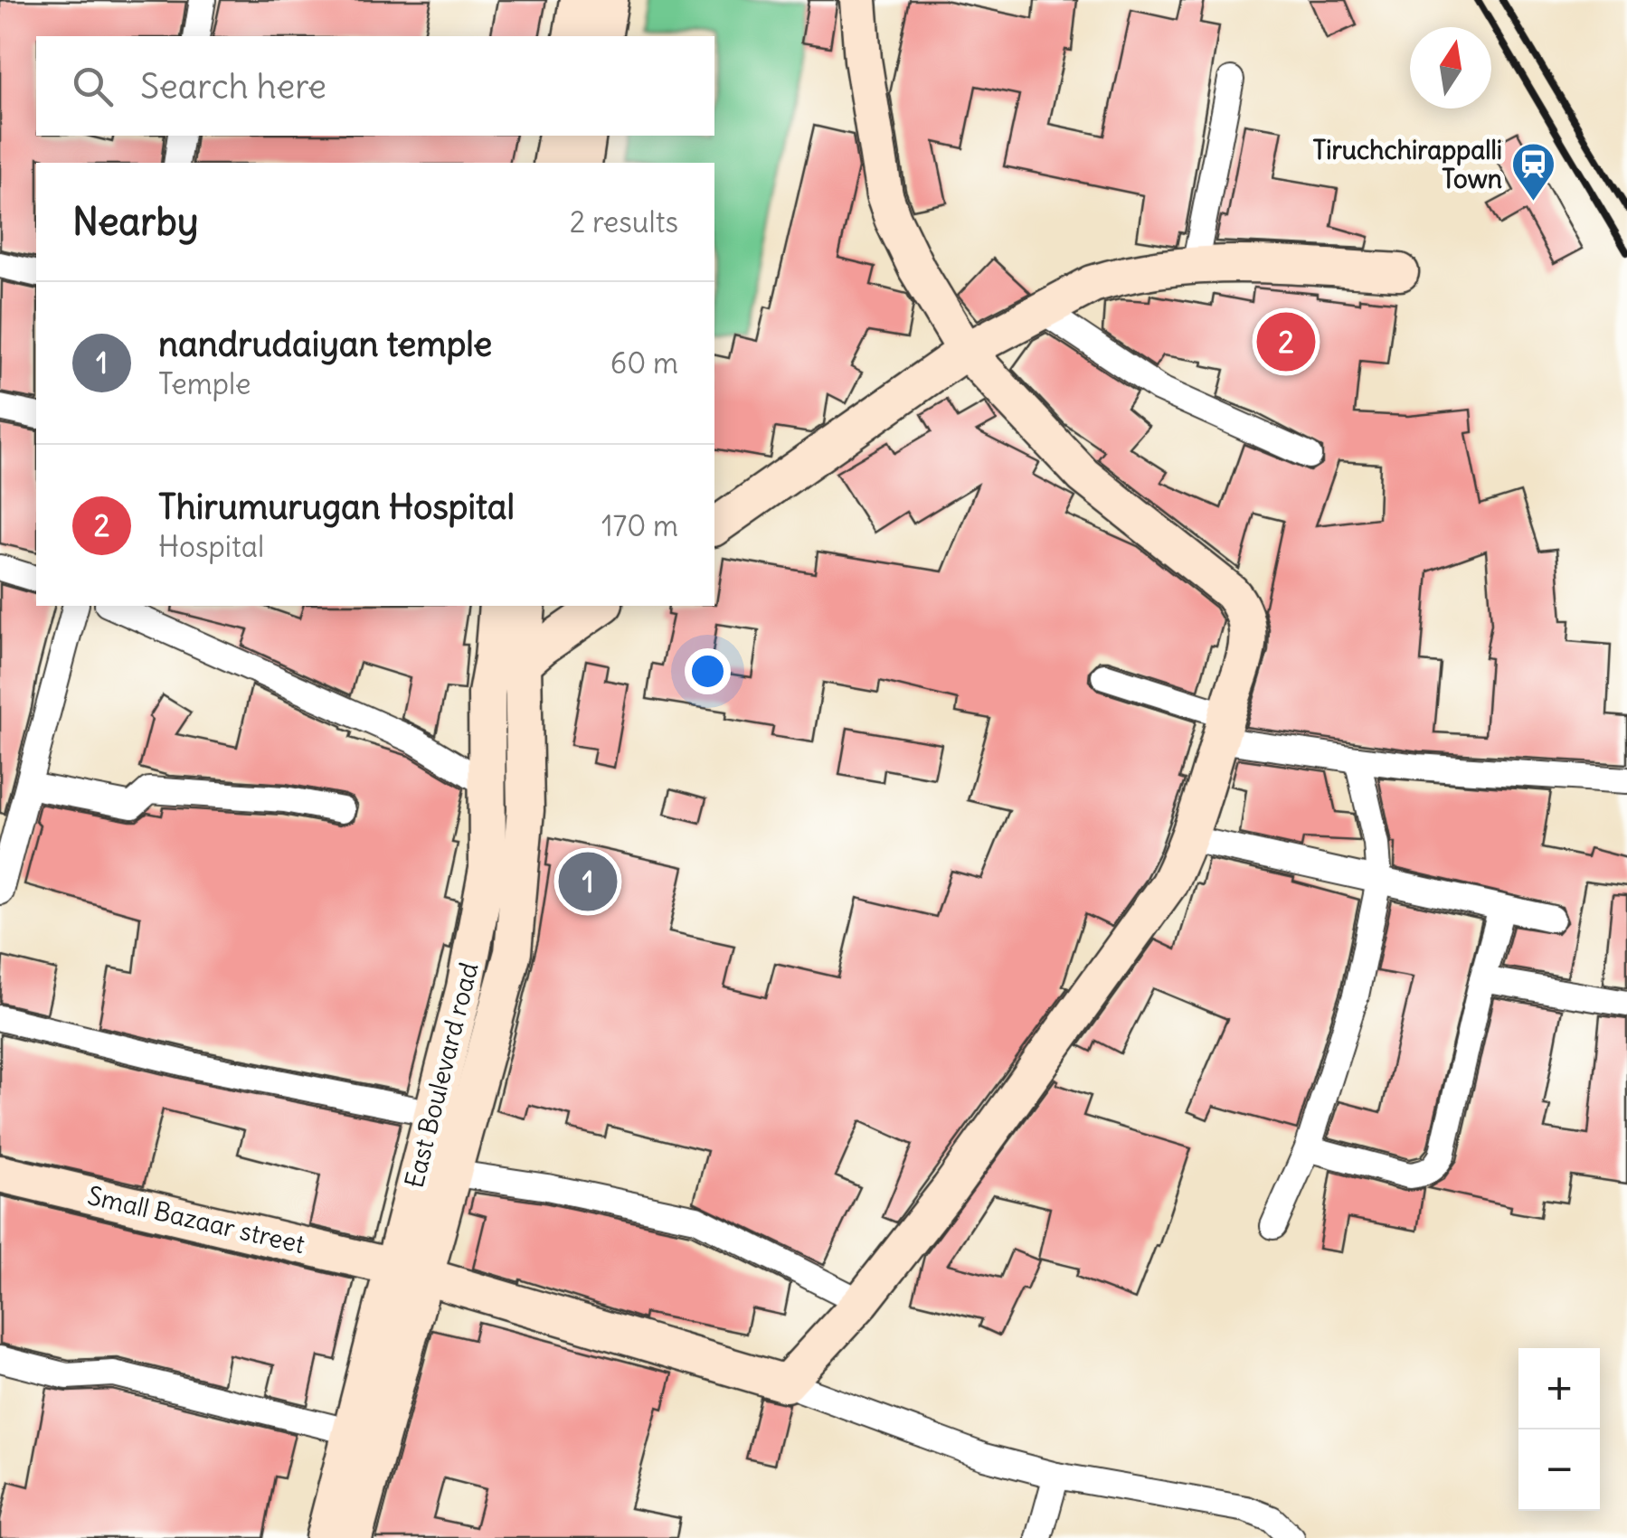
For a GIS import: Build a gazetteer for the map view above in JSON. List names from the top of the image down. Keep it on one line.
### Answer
{"streets":{"street":["East Boulevard road","Small Bazaar street"]},"crossings":[["East Boulevard road","Small Bazaar street"]],"places":{"station":["Tiruchchirappalli Town"]},"north":"top","page":{"search":"Search here","heading":["Nearby","2 results"],"list":[{"mark":"1","name":"nandrudaiyan temple","note":"Temple","value":"60 m"},{"mark":"2","name":"Thirumurugan Hospital","note":"Hospital","value":"170 m"}],"pins":["2","1"],"map_buttons":["+","−"]}}
